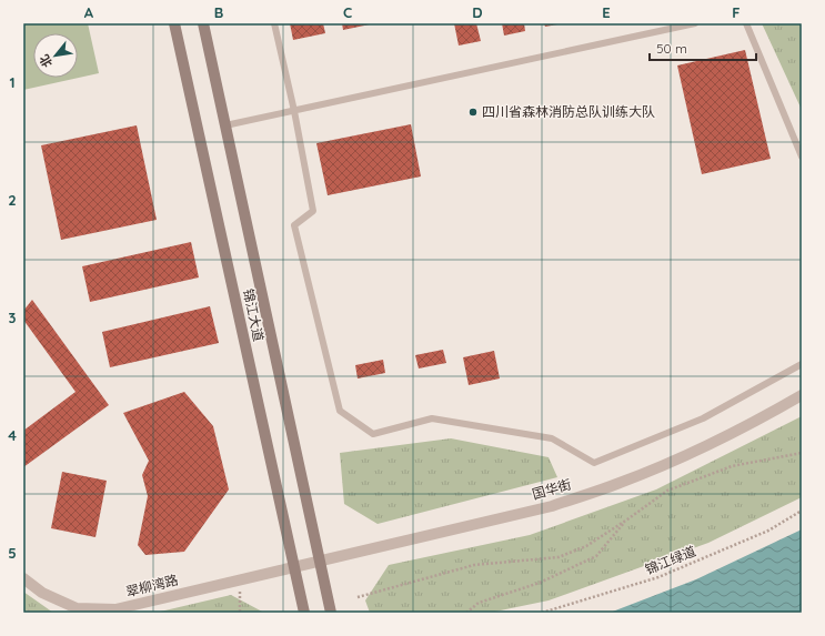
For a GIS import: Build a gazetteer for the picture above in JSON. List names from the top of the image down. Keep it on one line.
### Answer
{"streets":{"main road":["锦江大道"],"street":["国华街","翠柳湾路"],"path":["锦江绿道"]},"crossings":[["锦江大道","国华街"],["锦江大道","翠柳湾路"],["国华街","翠柳湾路"]],"places":["四川省森林消防总队训练大队"],"scale_bar":"50 m","north":"bottom left","grid":{"columns":["A","B","C","D","E","F"],"rows":["1","2","3","4","5"]}}
